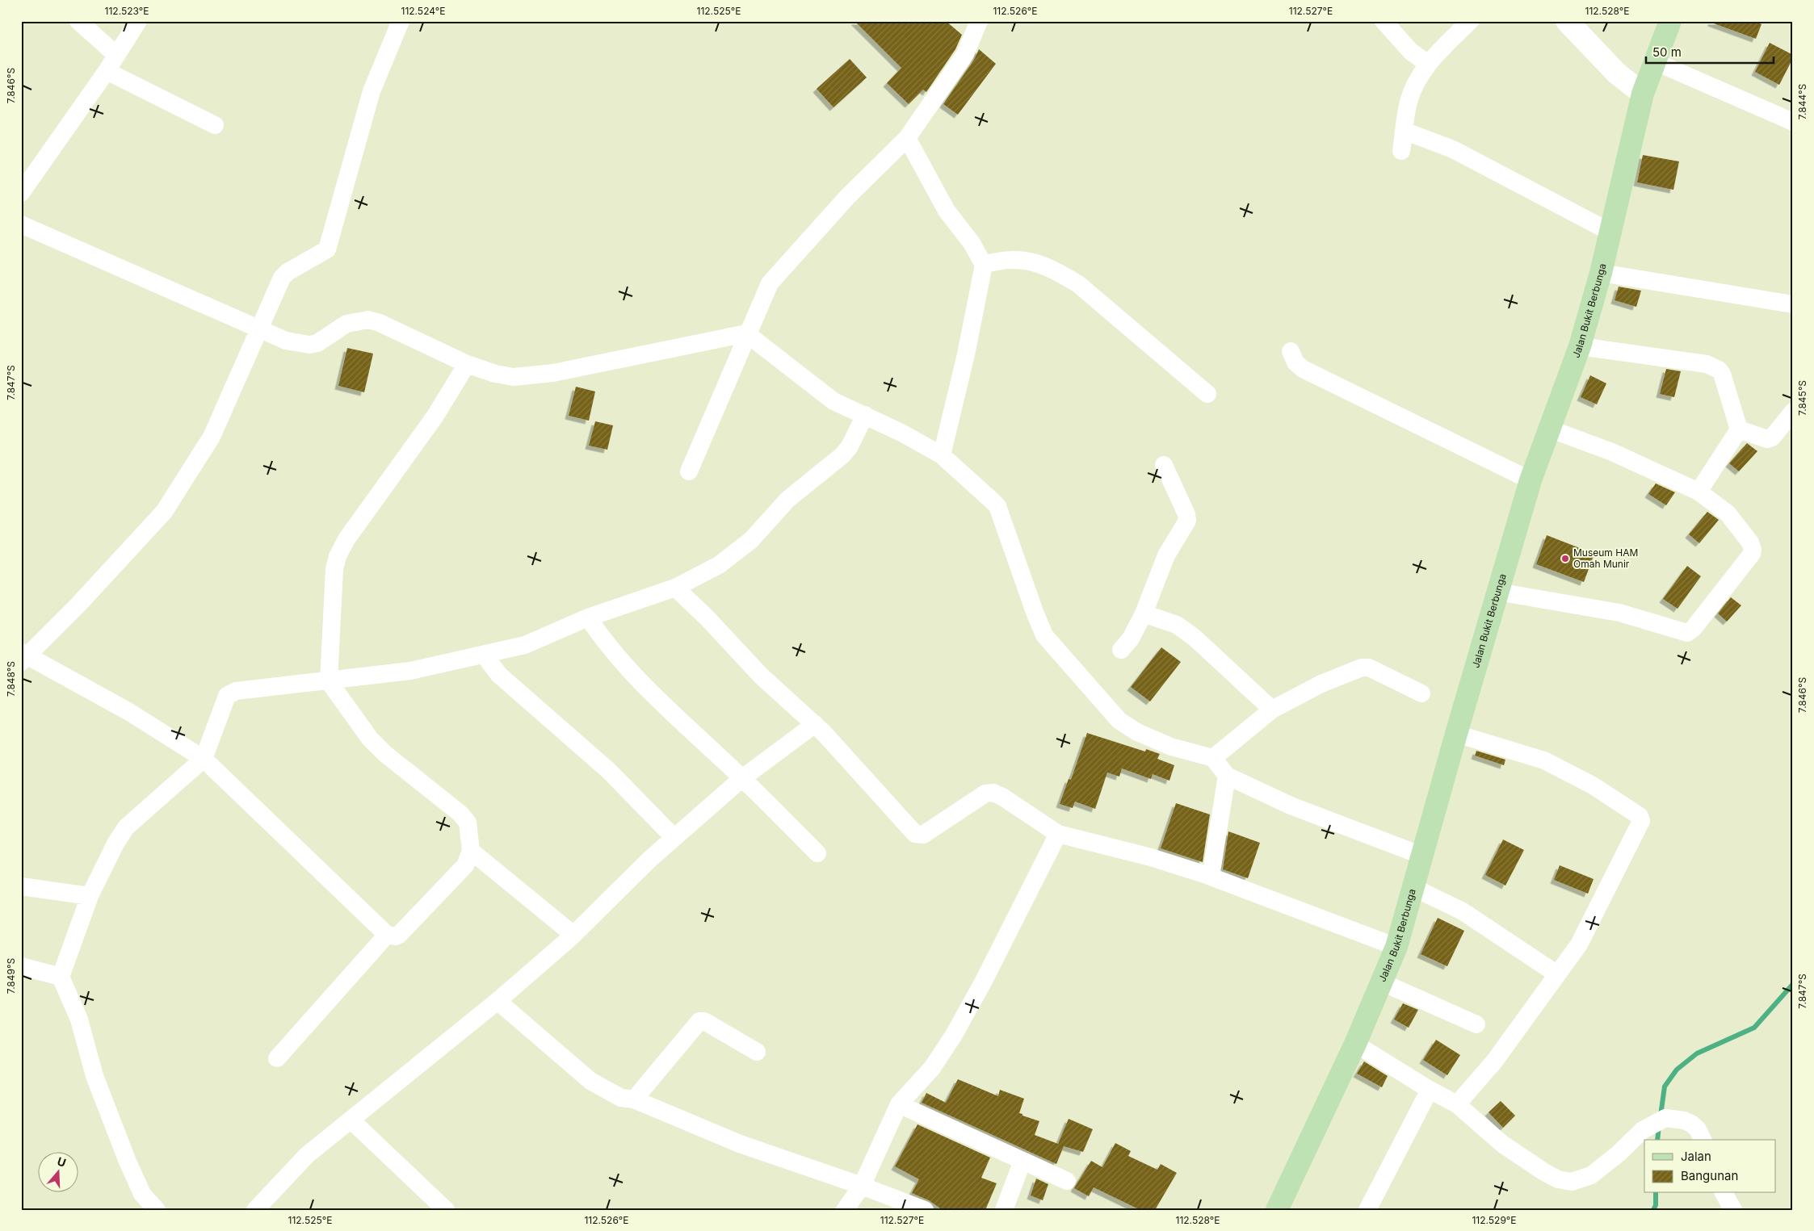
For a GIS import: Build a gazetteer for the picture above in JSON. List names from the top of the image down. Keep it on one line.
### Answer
{"streets":{"main road":["Jalan Bukit Berbunga"]},"places":["Museum HAM Omah Munir"],"legend":["Jalan","Bangunan"],"scale_bar":"50 m","north":"top","coordinates":["112.523°E","112.524°E","112.525°E","112.526°E","112.527°E","112.528°E","7.846°S","7.844°S","7.847°S","7.845°S","7.848°S","7.849°S","112.529°E"]}
